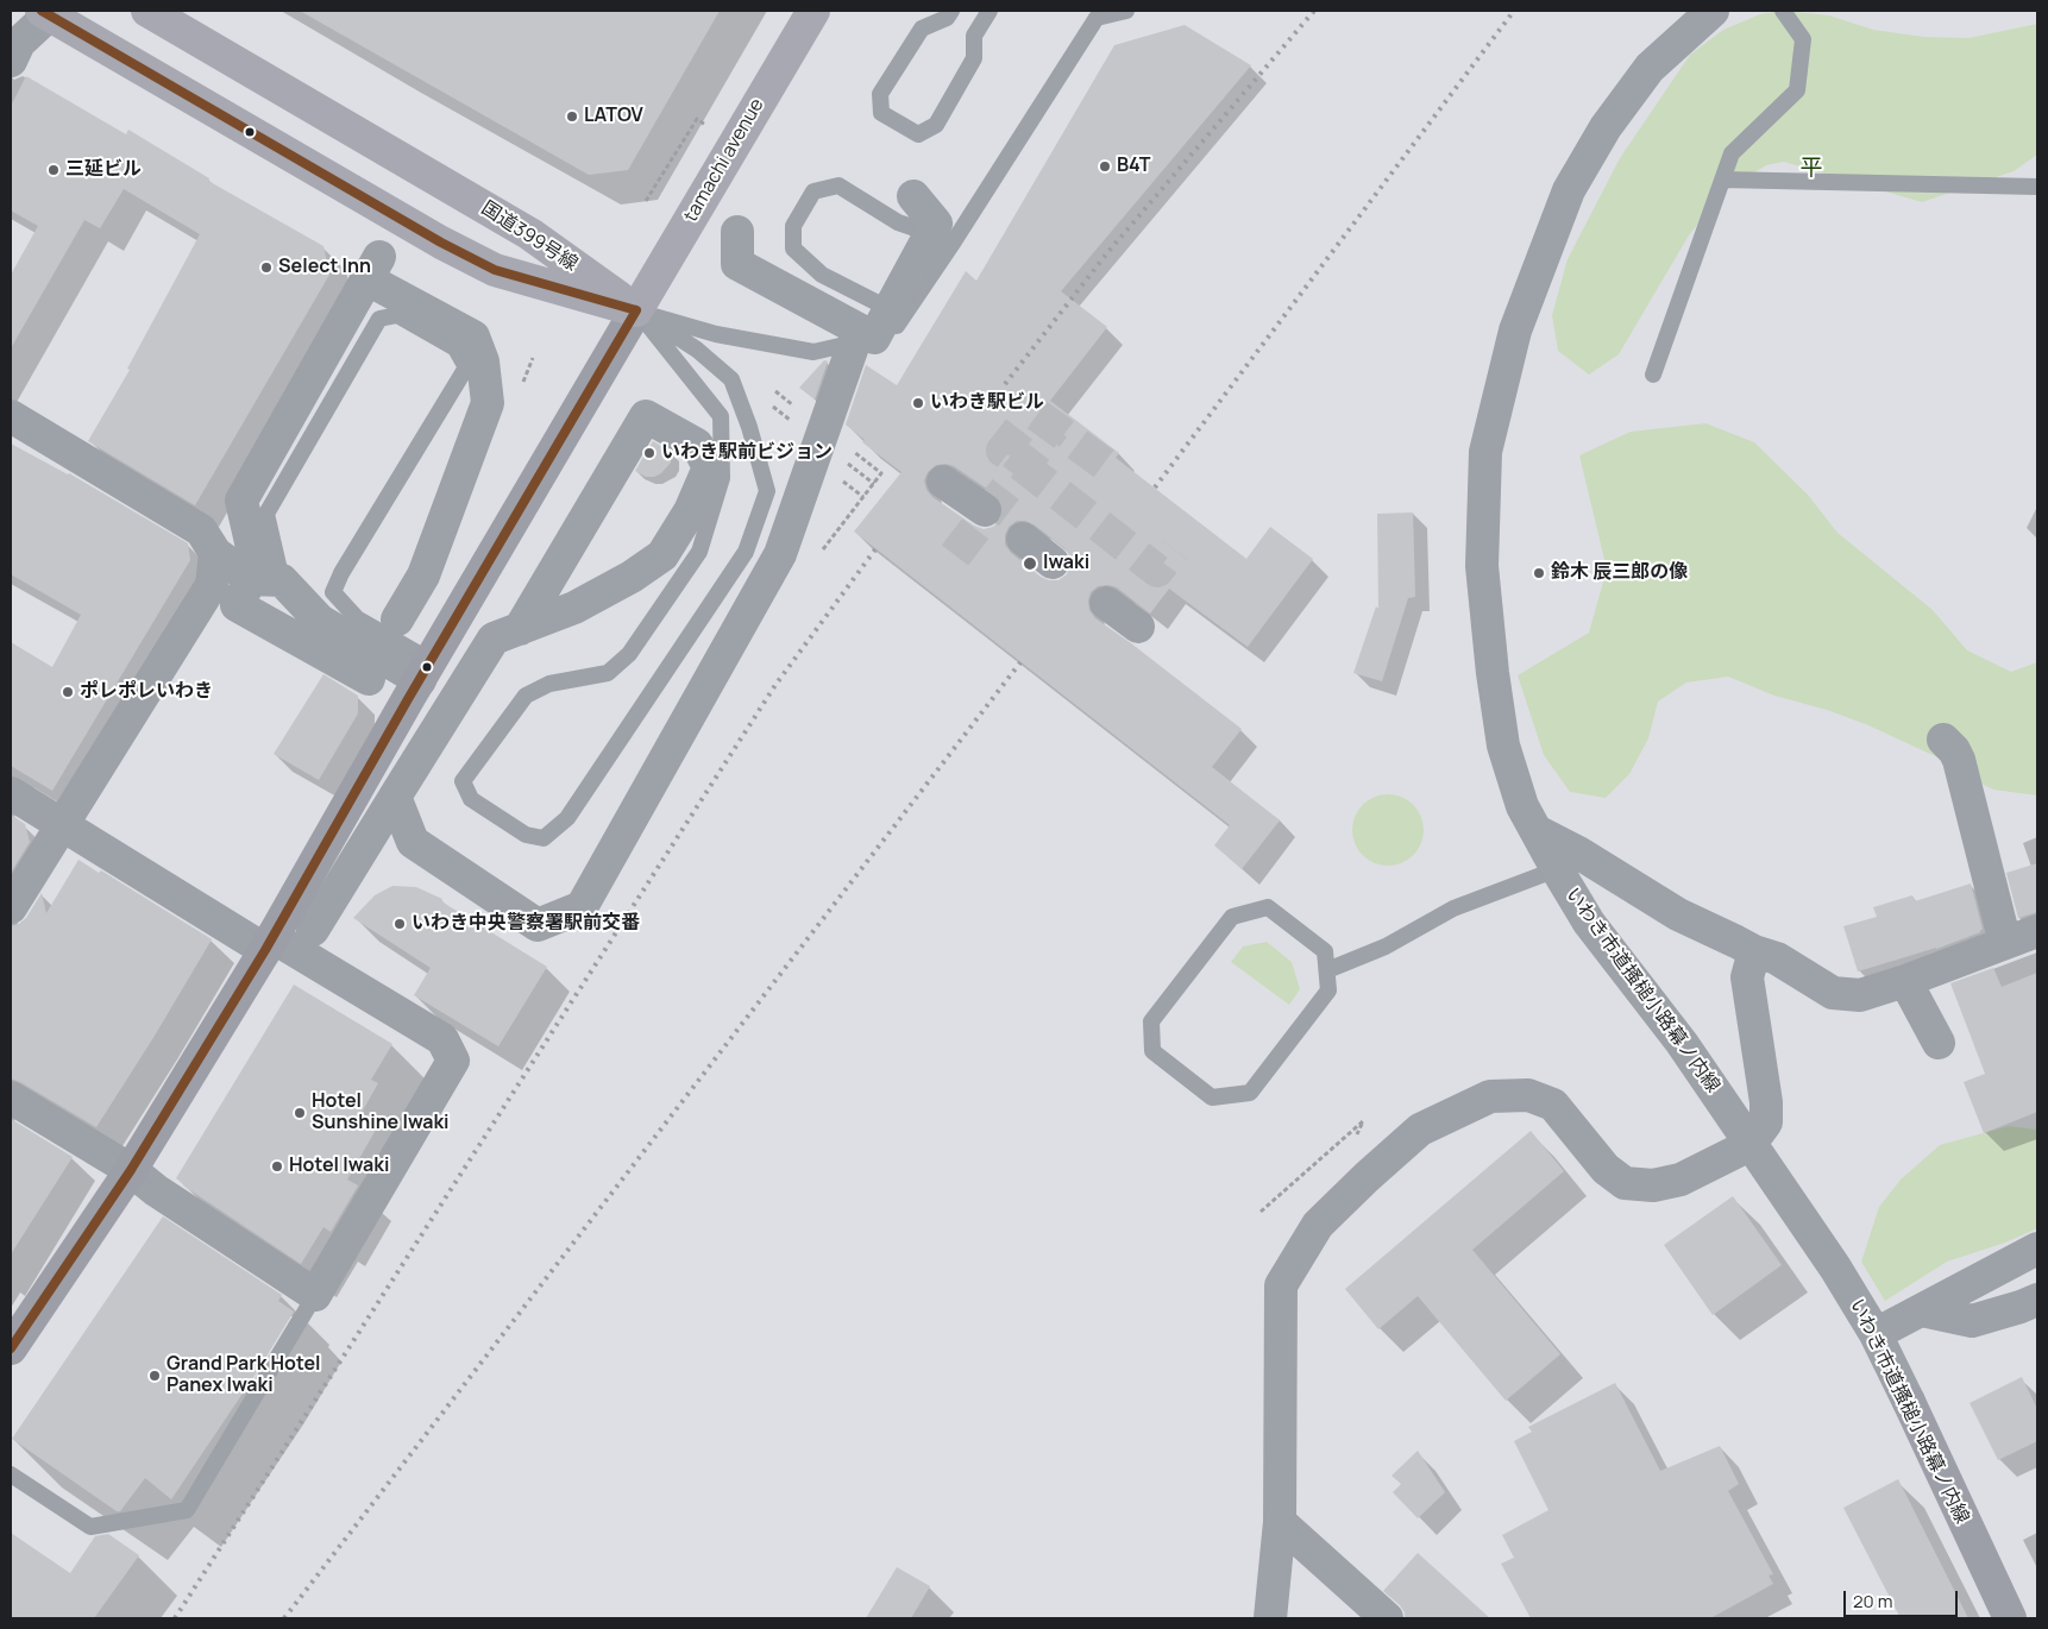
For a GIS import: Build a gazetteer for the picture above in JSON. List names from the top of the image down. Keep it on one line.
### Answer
{"streets":{"highway":["tamachi avenue","国道399号線"],"street":["いわき市道搔槌小路幕ノ内線"]},"crossings":[["tamachi avenue","国道399号線"]],"districts":["平"],"places":["LATOV","B4T","三延ビル","Select Inn","いわき駅ビル","いわき駅前ビジョン","Iwaki","鈴木 辰三郎の像","ポレポレいわき","いわき中央警察署駅前交番","Hotel Sunshine Iwaki","Hotel Iwaki","Grand Park Hotel Panex Iwaki"],"scale_bar":"20 m"}
